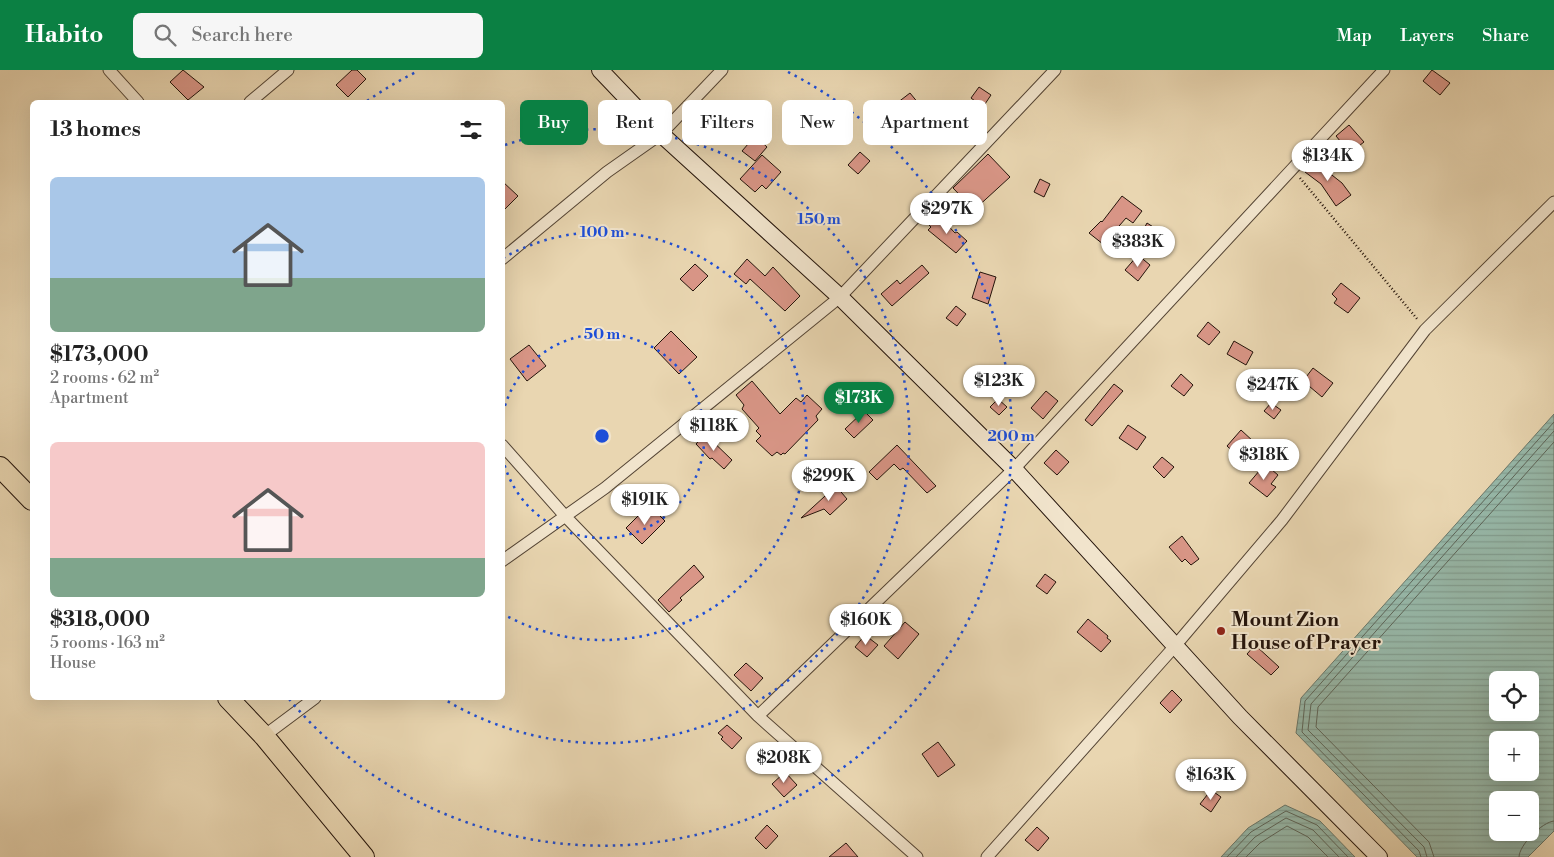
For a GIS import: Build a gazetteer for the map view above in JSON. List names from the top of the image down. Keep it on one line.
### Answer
{"places":["Mount Zion House of Prayer"],"page":{"header":"Habito","search":"Search here","nav":["Map","Layers","Share"],"chip":["Buy","Rent","Filters","New","Apartment"],"heading":"13 homes","price":["$134K","$297K","$383K","$123K","$247K","$173K","$118K","$318K","$299K","$191K","$160K","$208K","$163K"],"list":[{"name":"$173,000","note":"2 rooms · 62 m² · Apartment"},{"name":"$318,000","note":"5 rooms · 163 m² · House"}],"map_buttons":["+","−"]},"rings":["150 m","100 m","50 m","200 m"]}
